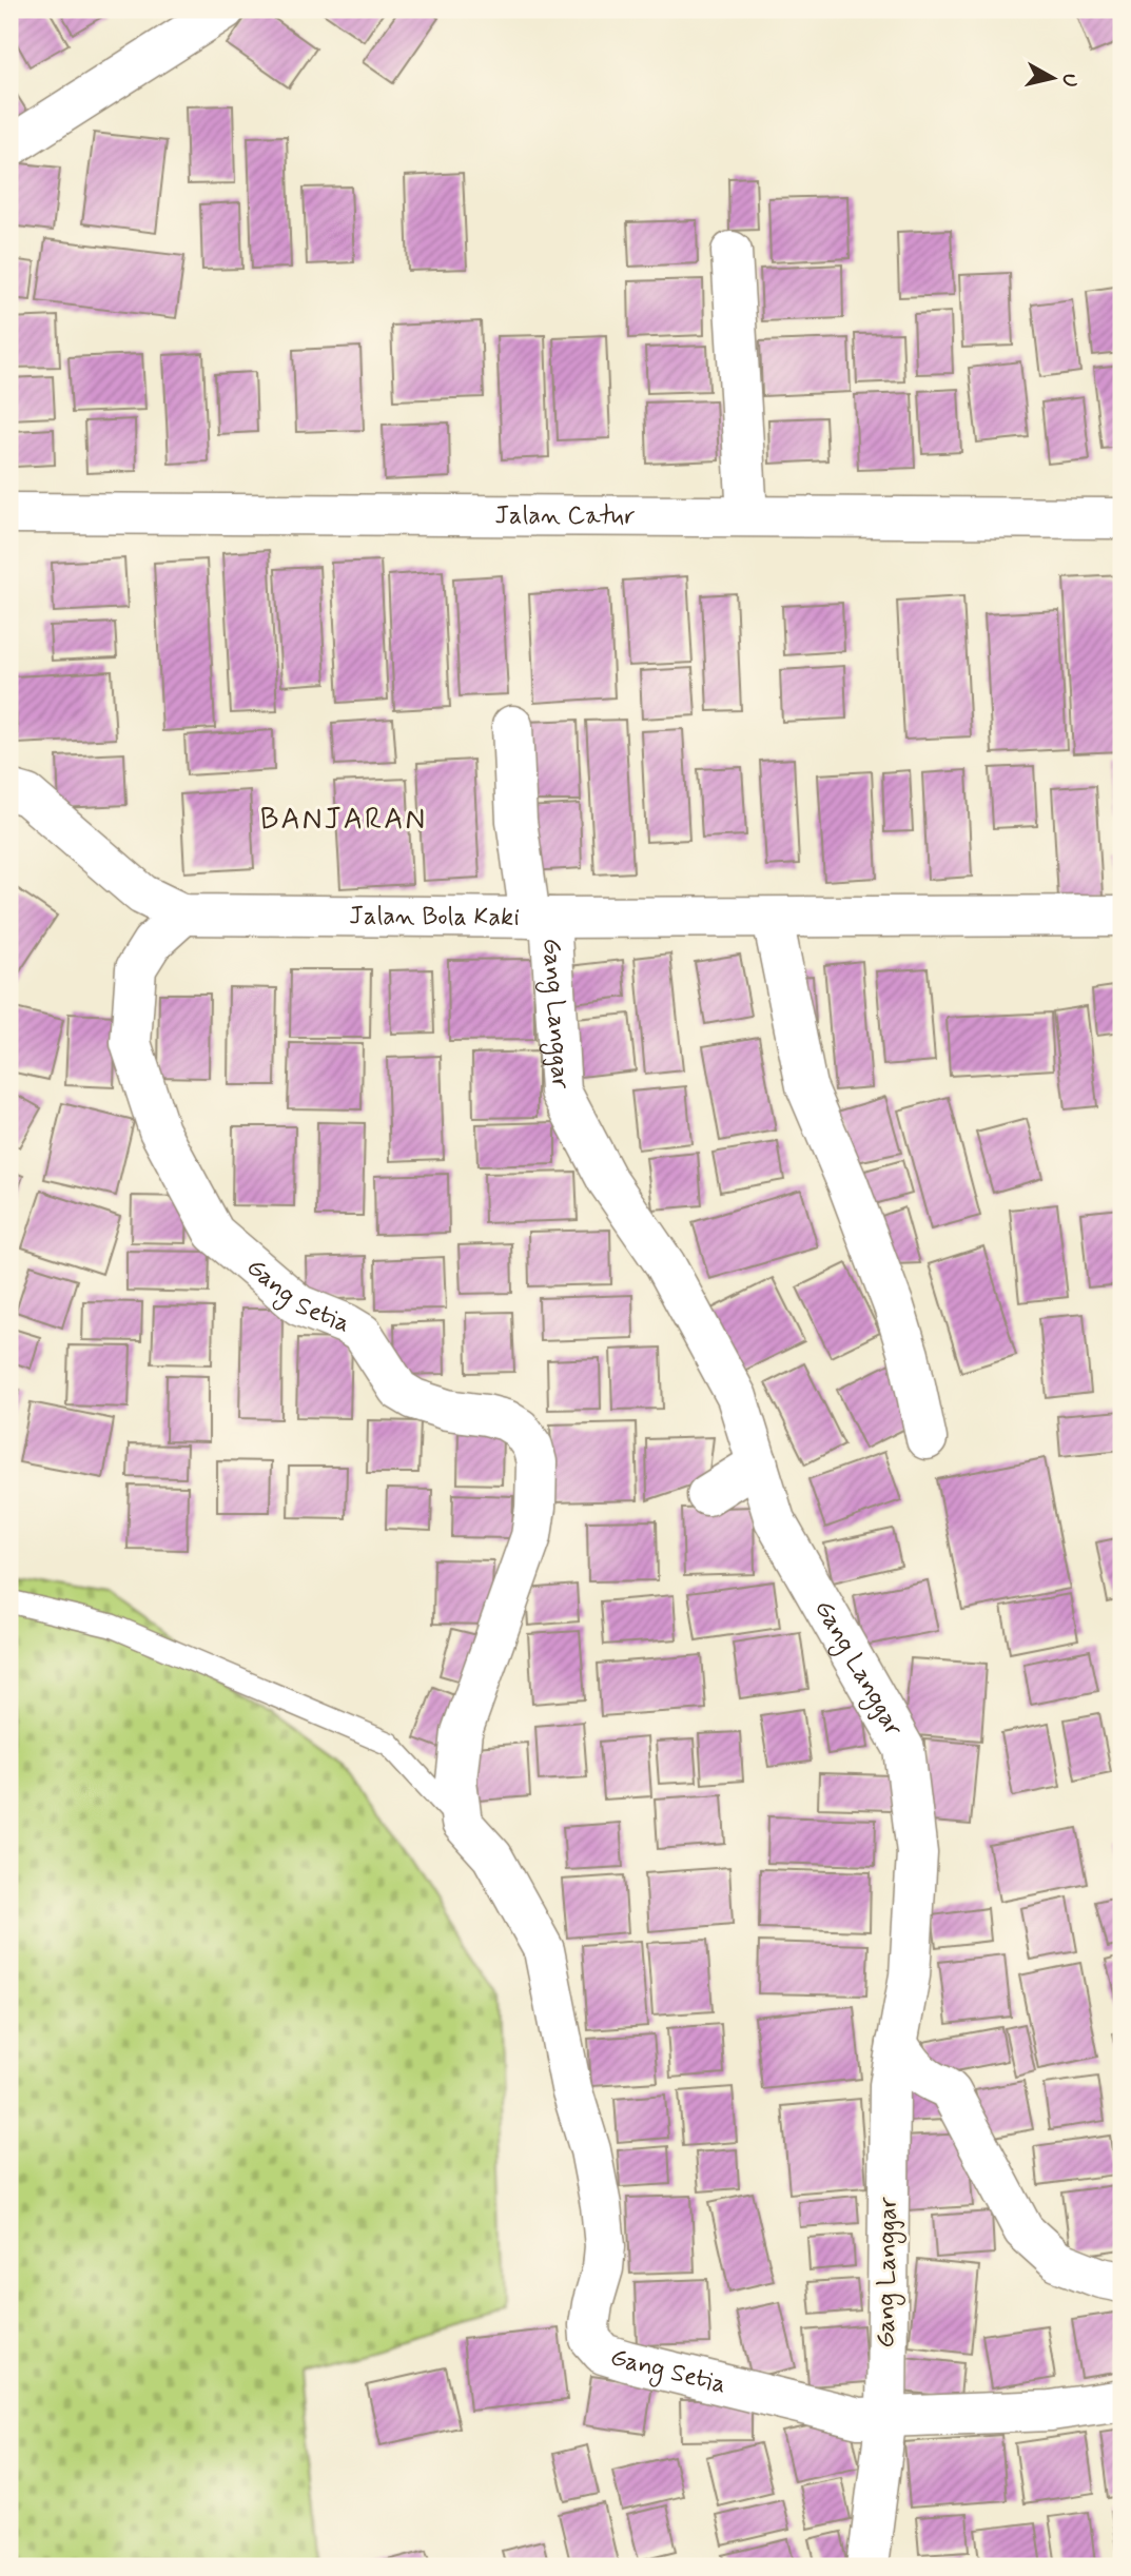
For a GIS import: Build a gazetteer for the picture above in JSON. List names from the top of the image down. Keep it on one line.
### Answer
{"streets":{"street":["Jalan Catur","Jalan Bola Kaki","Gang Langgar","Gang Setia"]},"crossings":[["Jalan Bola Kaki","Gang Langgar"],["Jalan Bola Kaki","Gang Setia"],["Gang Langgar","Gang Setia"]],"districts":["BANJARAN"],"north":"right"}
